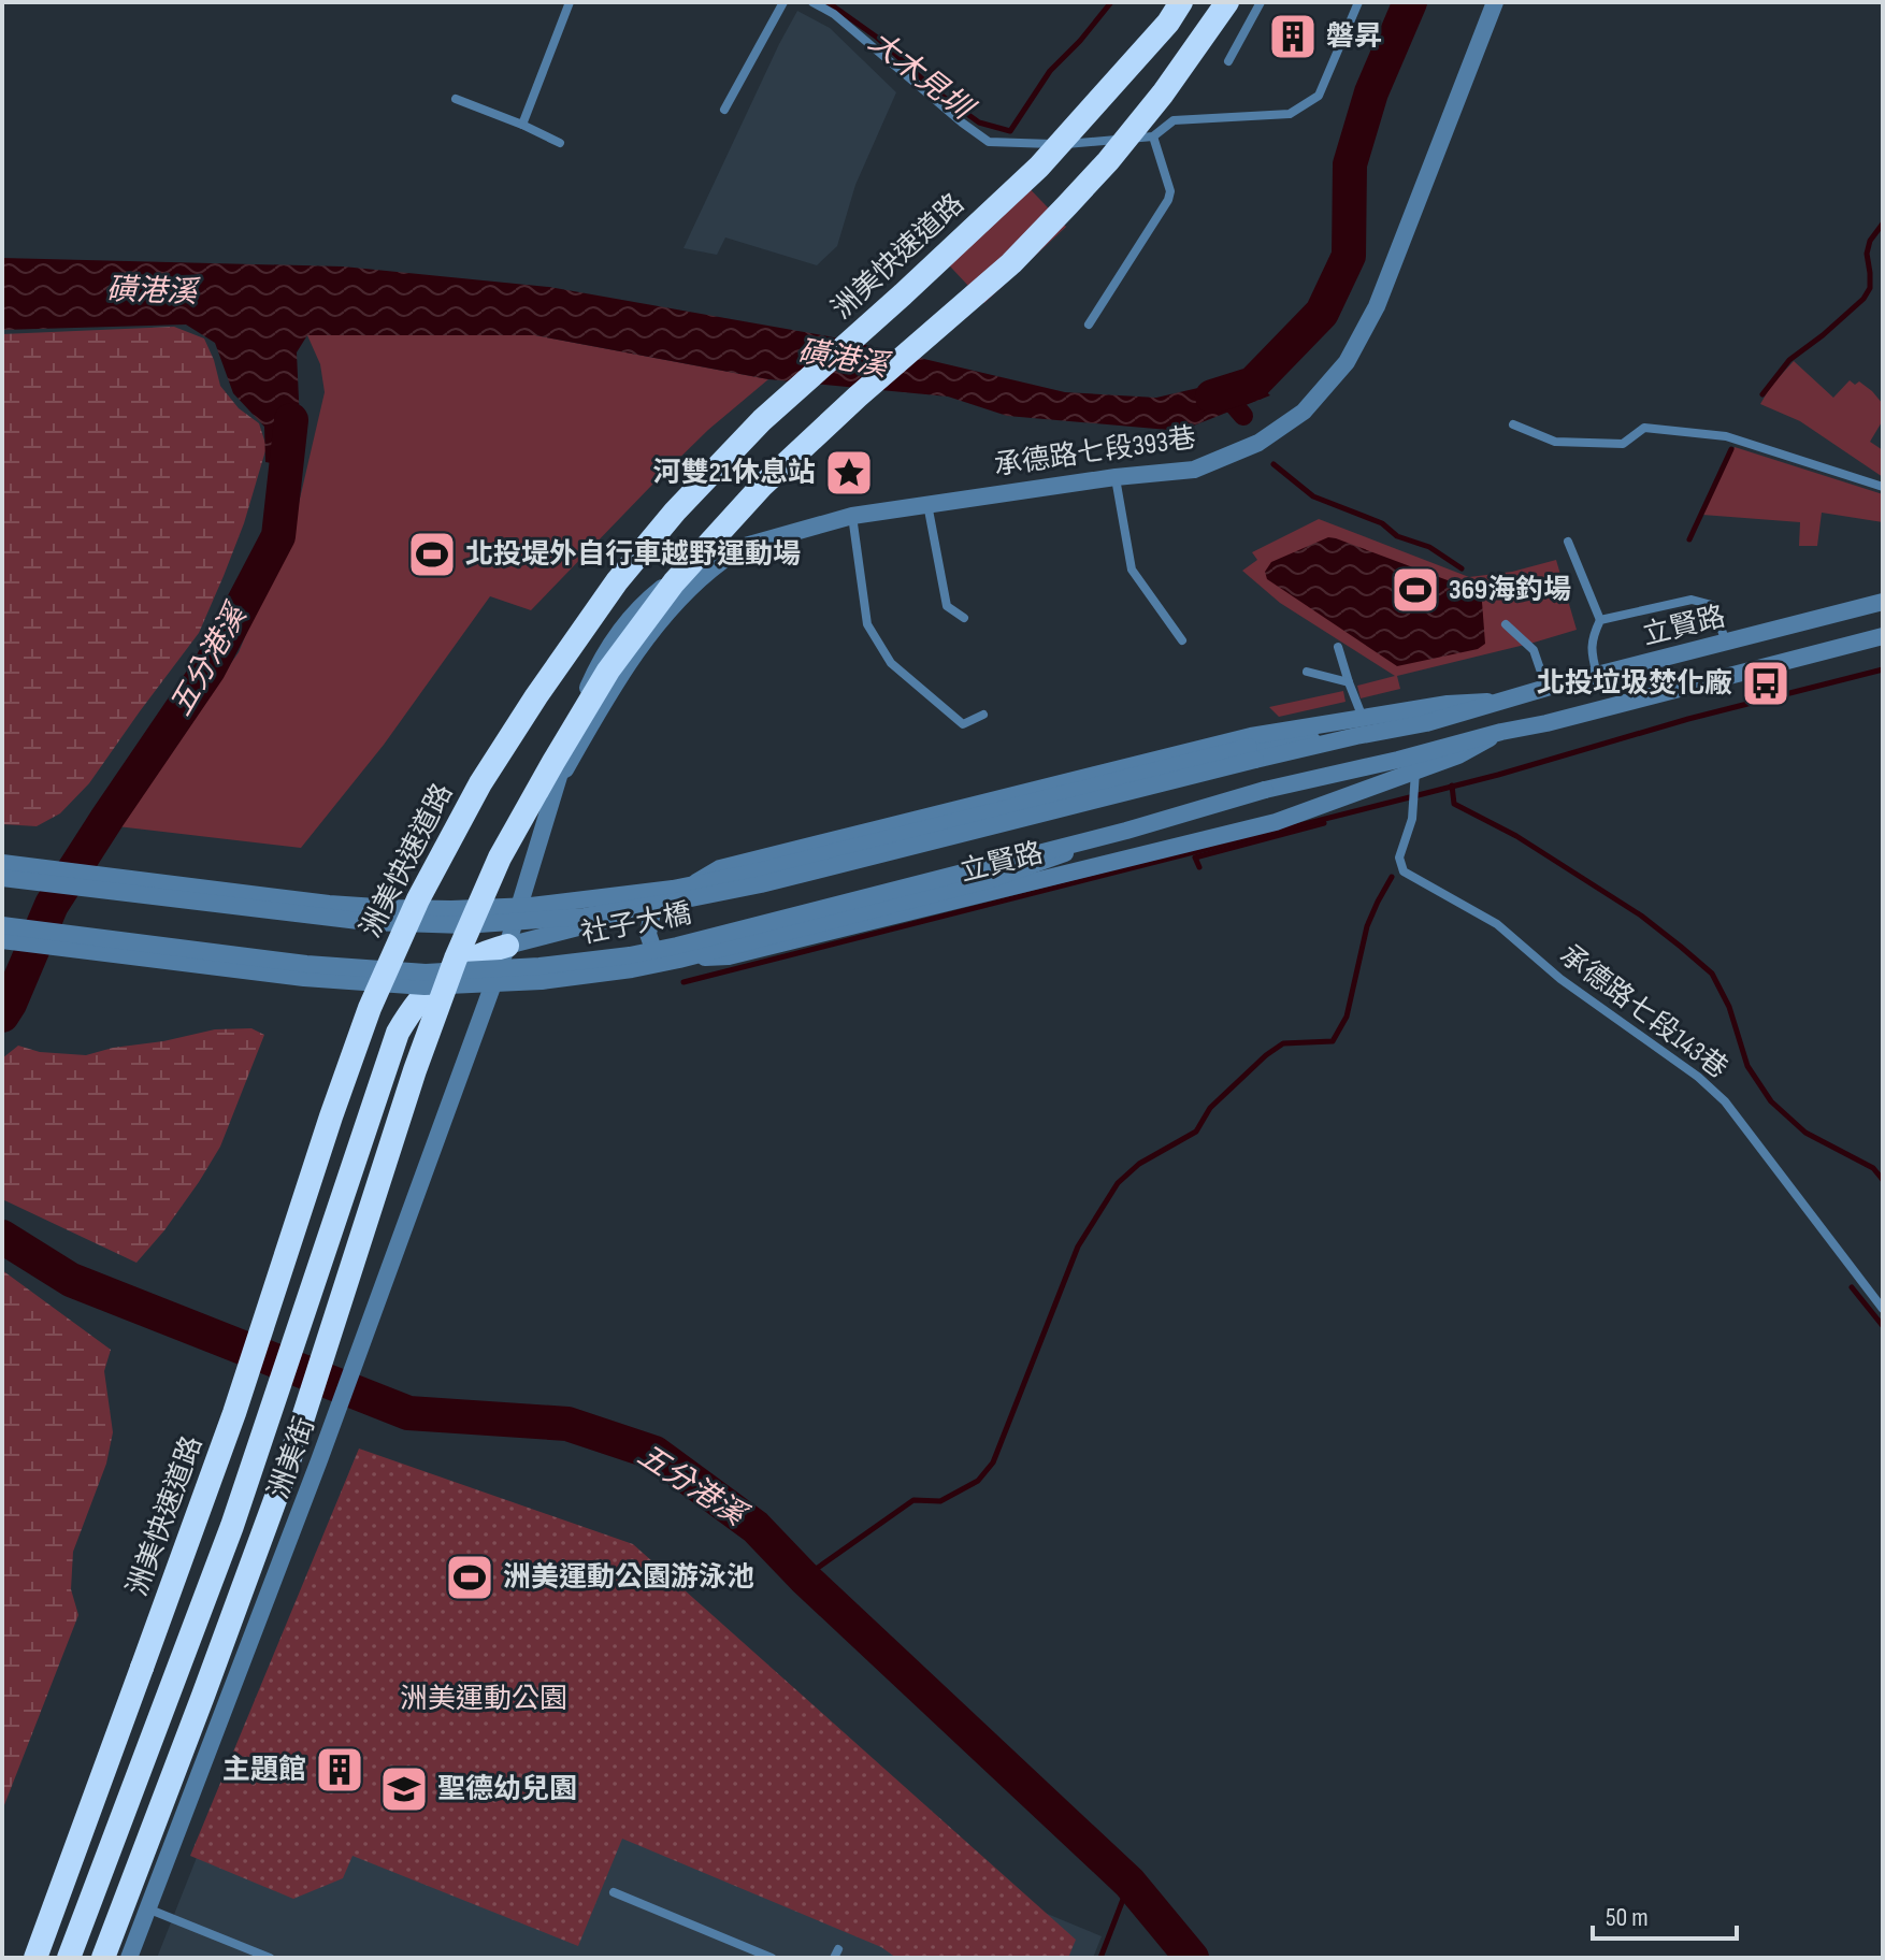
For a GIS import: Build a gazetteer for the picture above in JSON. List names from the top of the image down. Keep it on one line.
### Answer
{"streets":{"highway":["洲美快速道路"],"street":["承德路七段393巷","立賢路","社子大橋","洲美街"],"lane":["承德路七段143巷"]},"crossings":[["承德路七段393巷","立賢路"],["承德路七段393巷","洲美街"],["立賢路","社子大橋"],["立賢路","承德路七段143巷"],["立賢路","洲美街"]],"water":["大木見圳","磺港溪","五分港溪"],"parks":["洲美運動公園"],"places":{"building":["磐昇","主題館"],"place":["河雙21休息站"],"sports":["北投堤外自行車越野運動場","369海釣場","洲美運動公園游泳池"],"bus stop":["北投垃圾焚化廠"],"school or university":["聖德幼兒園"]},"scale_bar":"50 m"}
